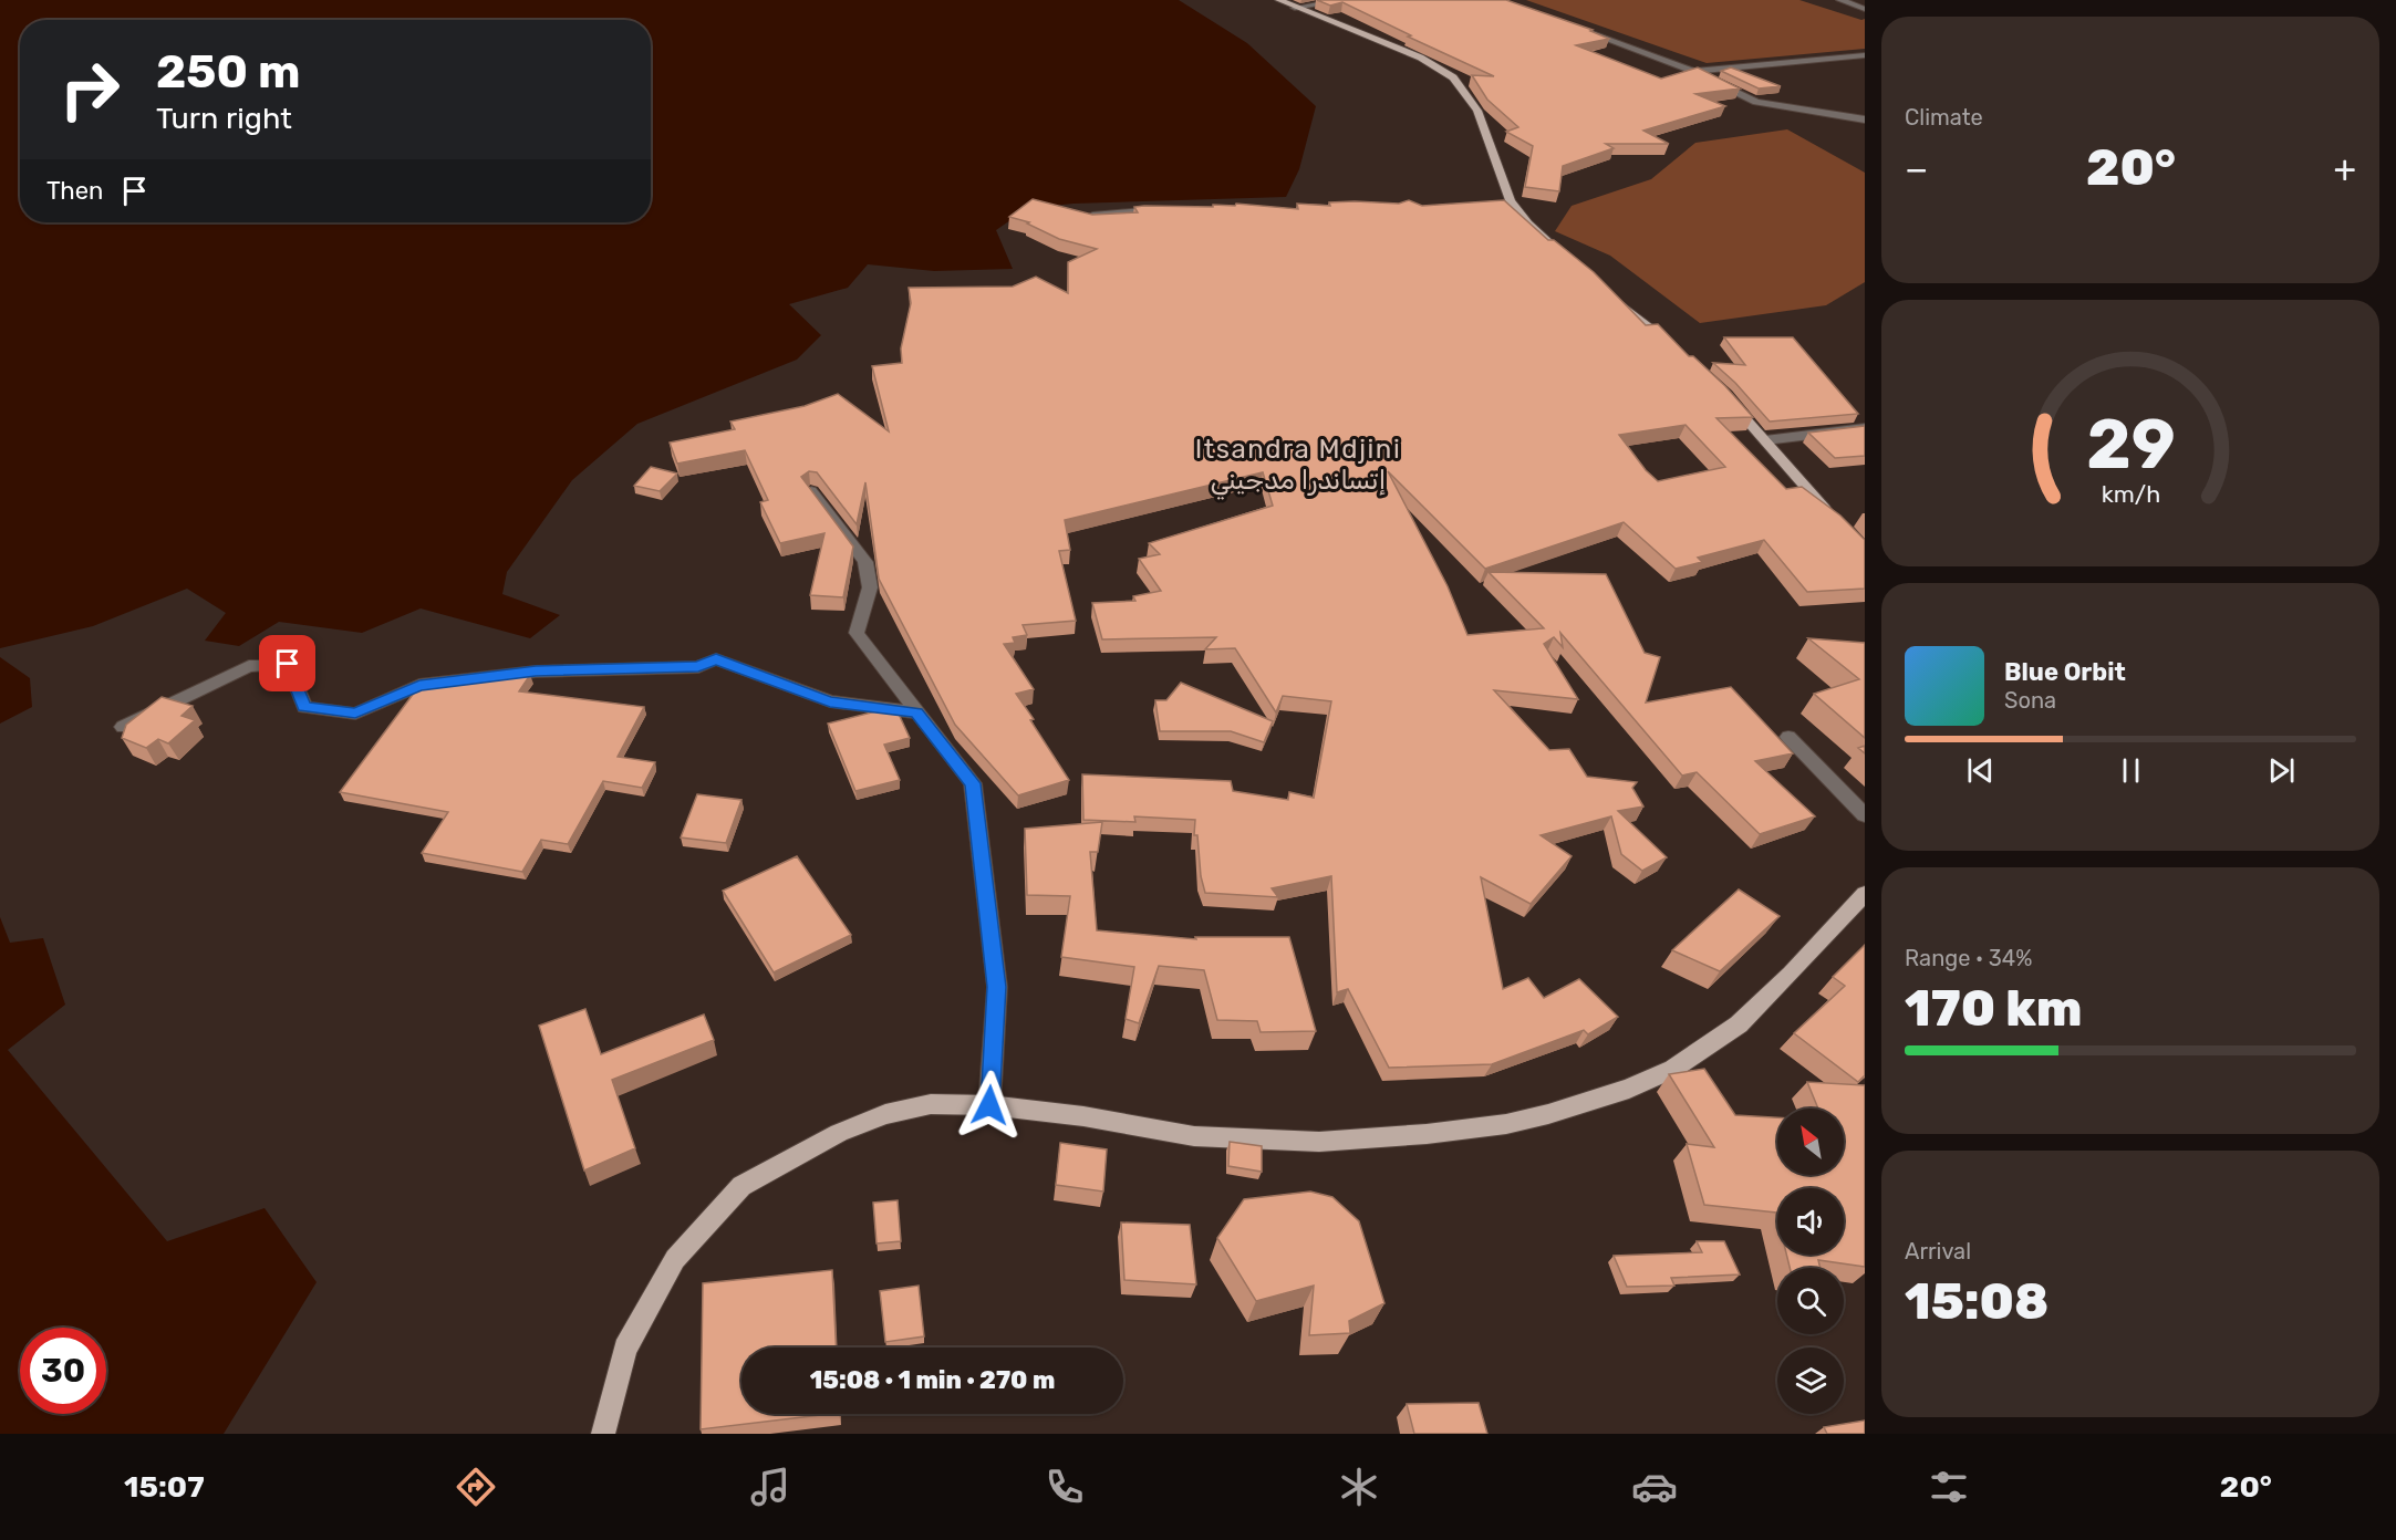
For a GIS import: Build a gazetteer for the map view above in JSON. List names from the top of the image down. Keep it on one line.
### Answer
{"districts":["Itsandra Mdjini إتساندرا مدجيني"],"north":"top left","page":{"tile":["Climate",["Range · 34%","170 km"],["Arrival","15:08"]],"turn":["250 m","Turn right"],"heat":["−","20°","+"],"then":"Then","song":["Blue Orbit","Sona"],"limit":"30","trip":"15:08 · 1 min · 270 m","tabs":["15:07","20°"],"gauge":["29","km/h"]}}
